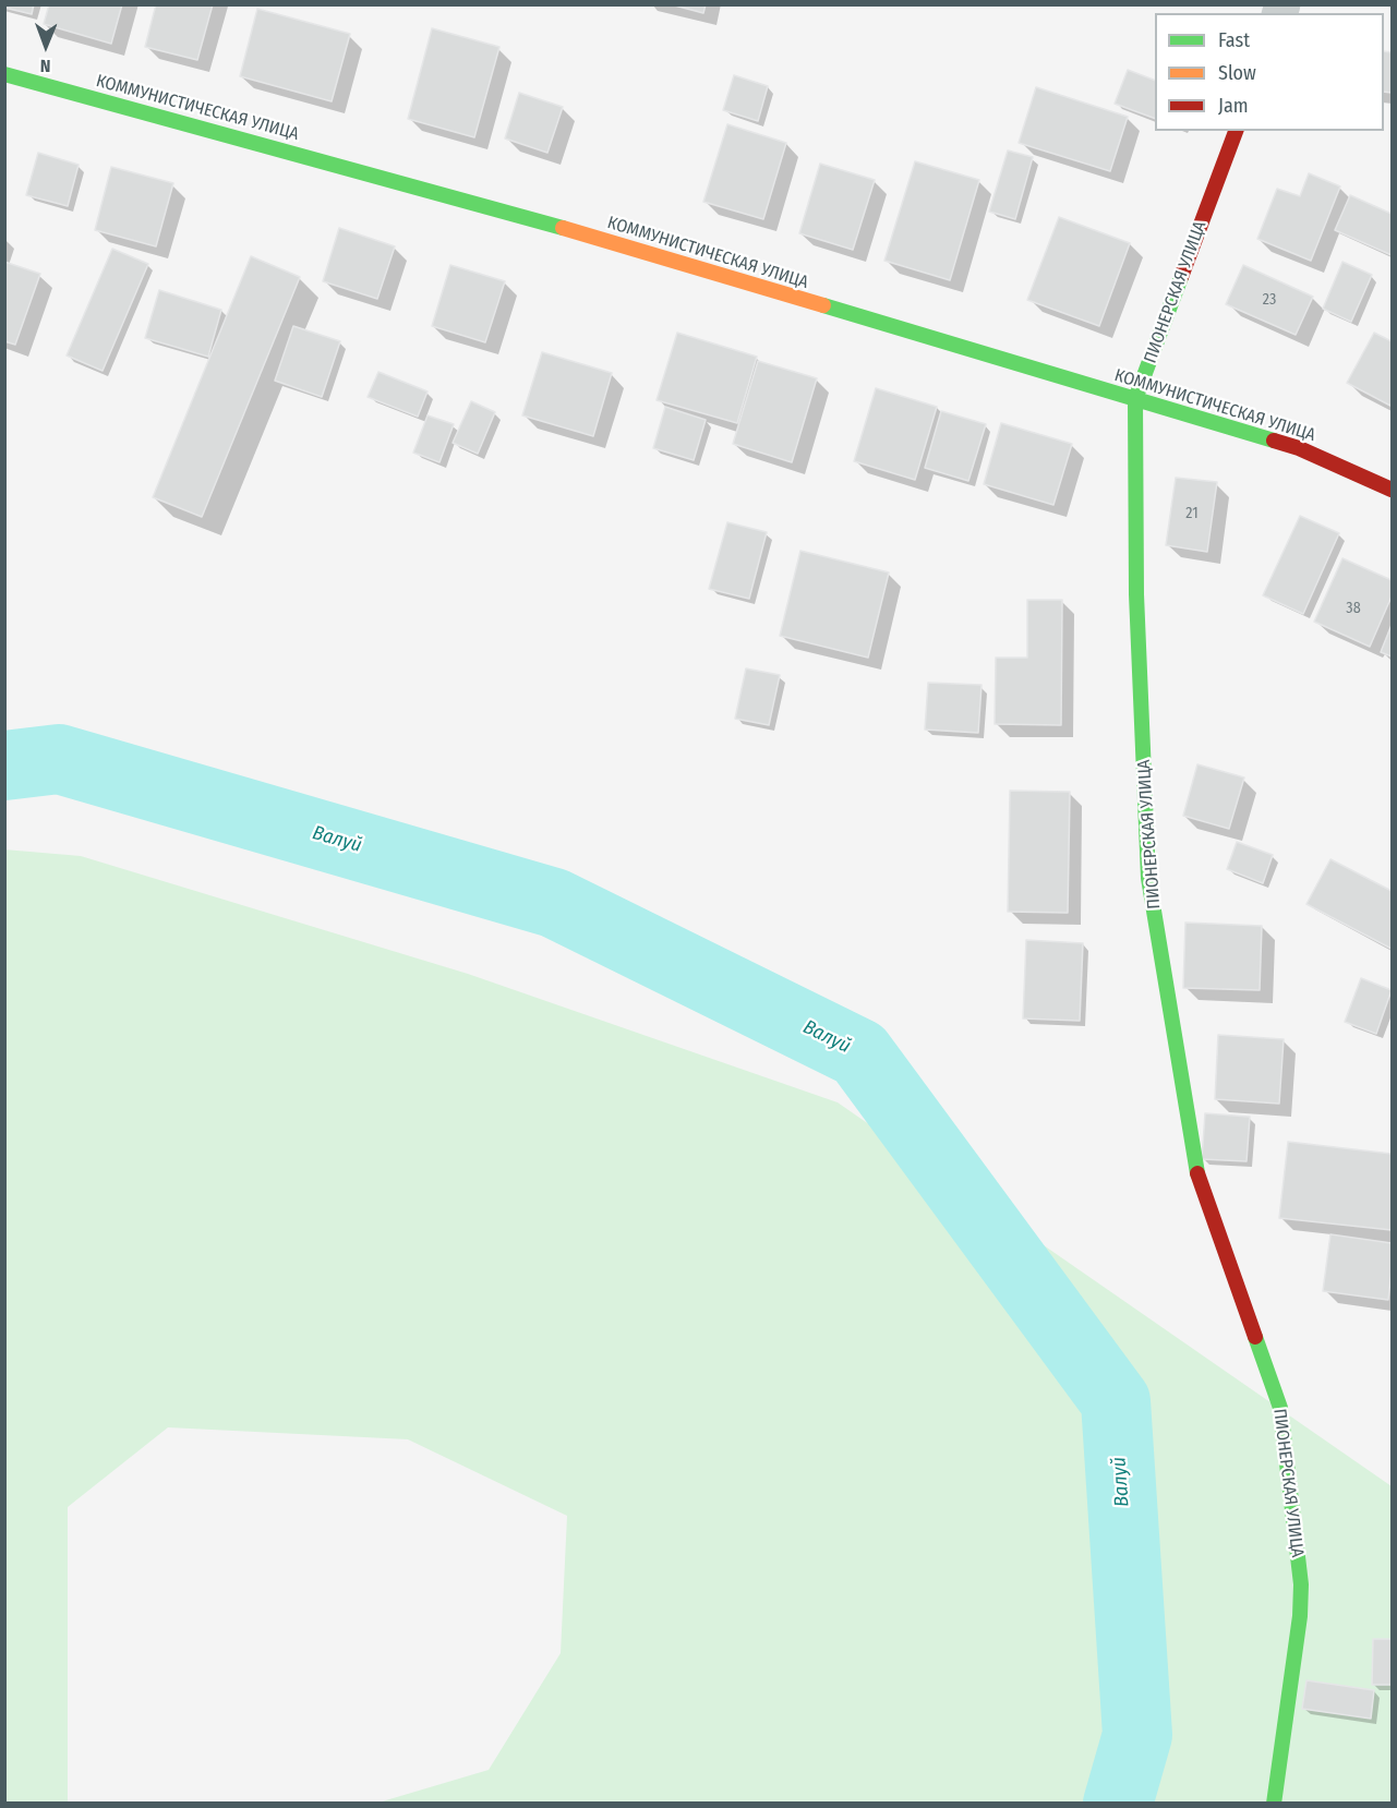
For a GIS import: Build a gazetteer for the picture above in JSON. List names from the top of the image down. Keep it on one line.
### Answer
{"streets":{"street":["КОММУНИСТИЧЕСКАЯ УЛИЦА","ПИОНЕРСКАЯ УЛИЦА"]},"crossings":[["КОММУНИСТИЧЕСКАЯ УЛИЦА","ПИОНЕРСКАЯ УЛИЦА"]],"water":["Валуй"],"house_numbers":["23","21","38"],"legend":["Fast","Slow","Jam"],"north":"bottom"}
